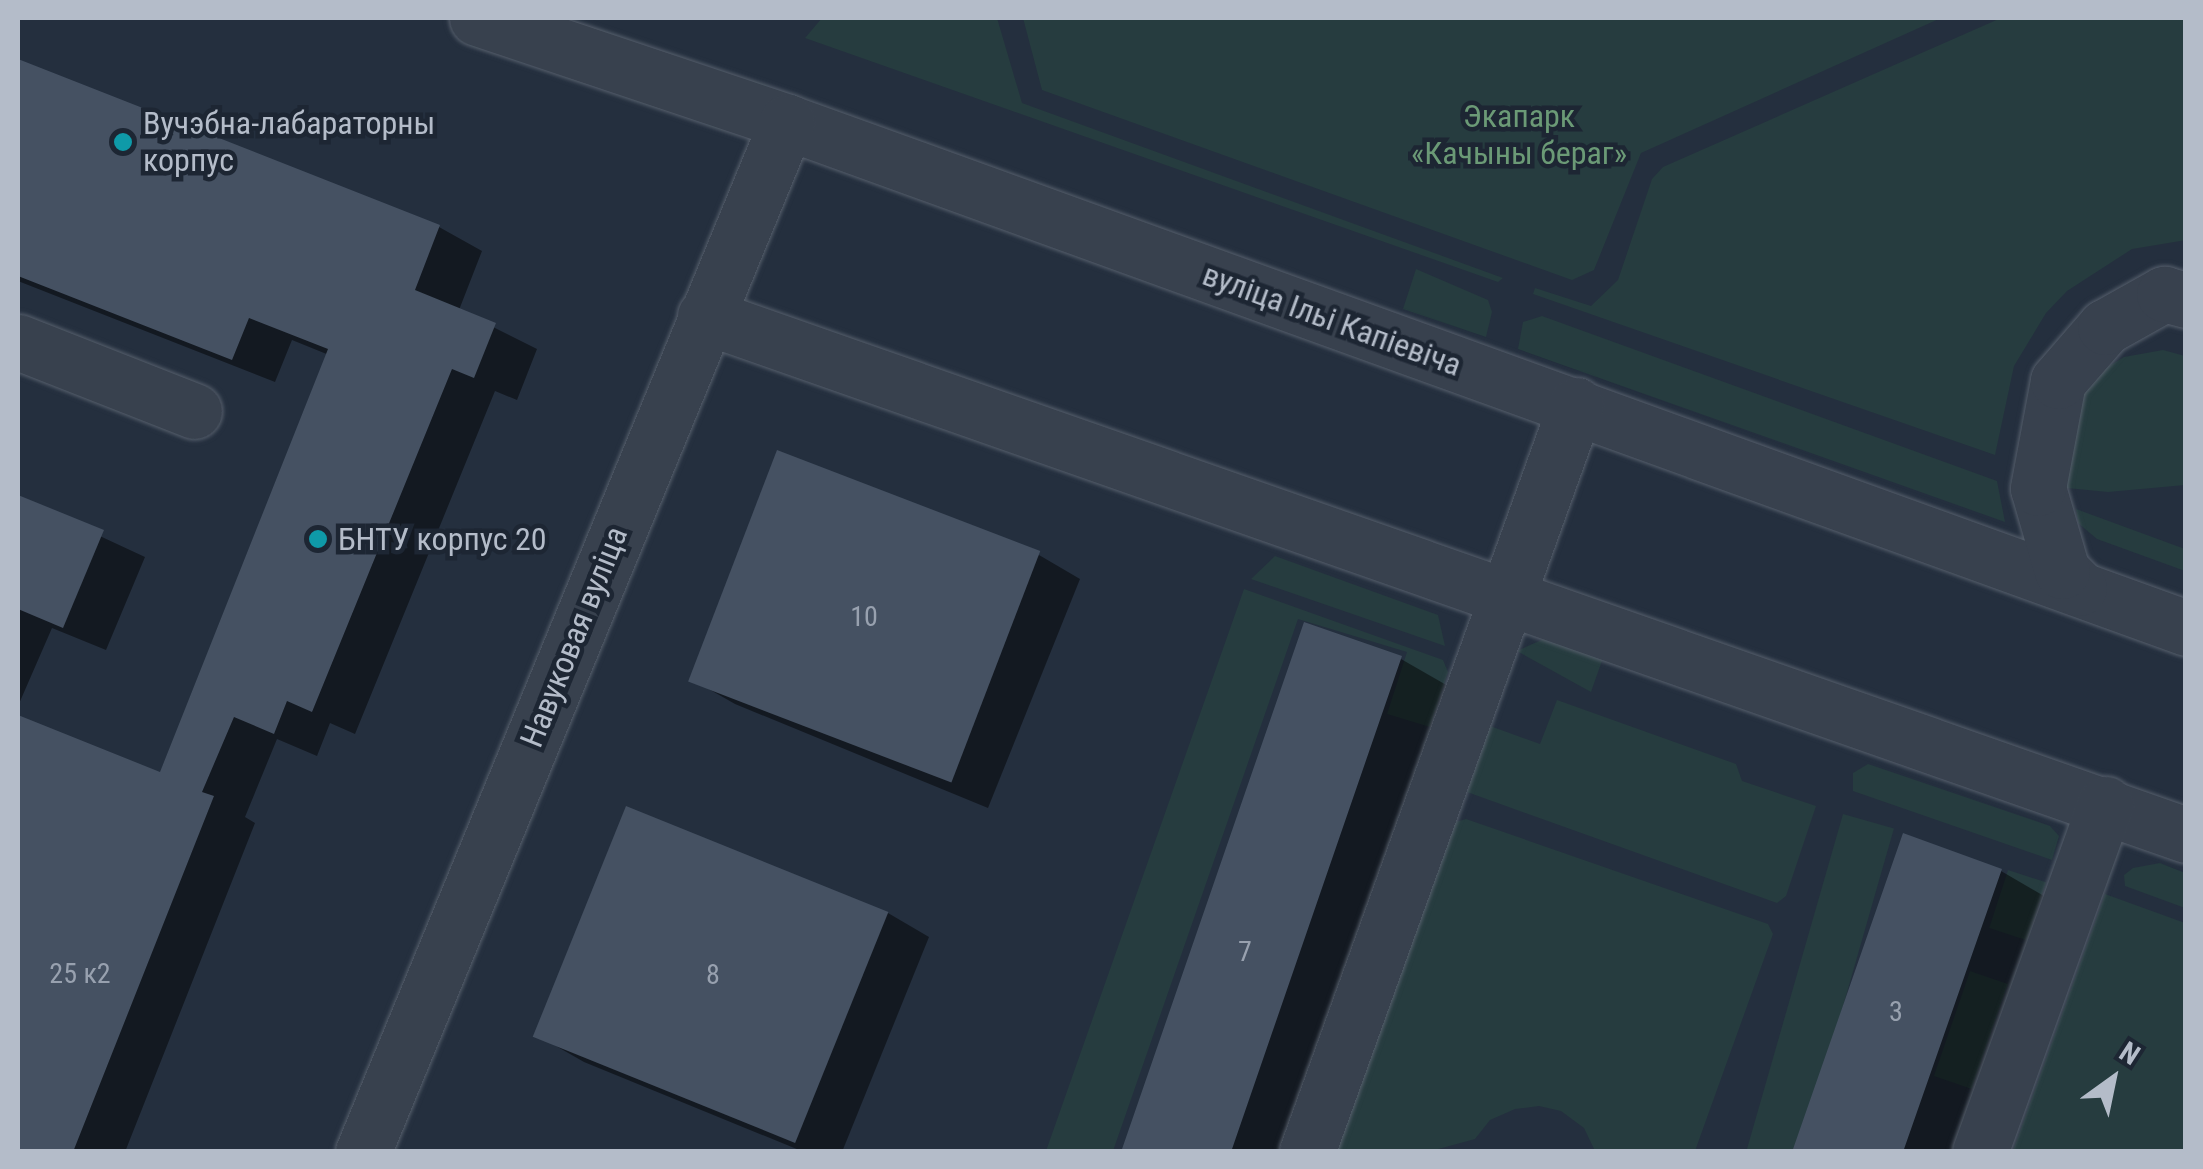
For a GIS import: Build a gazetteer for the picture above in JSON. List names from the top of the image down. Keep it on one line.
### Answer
{"streets":{"street":["вуліца Ільі Капіевіча","Навуковая вуліца"]},"crossings":[["вуліца Ільі Капіевіча","Навуковая вуліца"]],"parks":["Экапарк «Качыны бераг»"],"places":["Вучэбна-лабараторны корпус","БНТУ корпус 20"],"house_numbers":["10","7","25 к2","8","3"],"north":"top right"}
